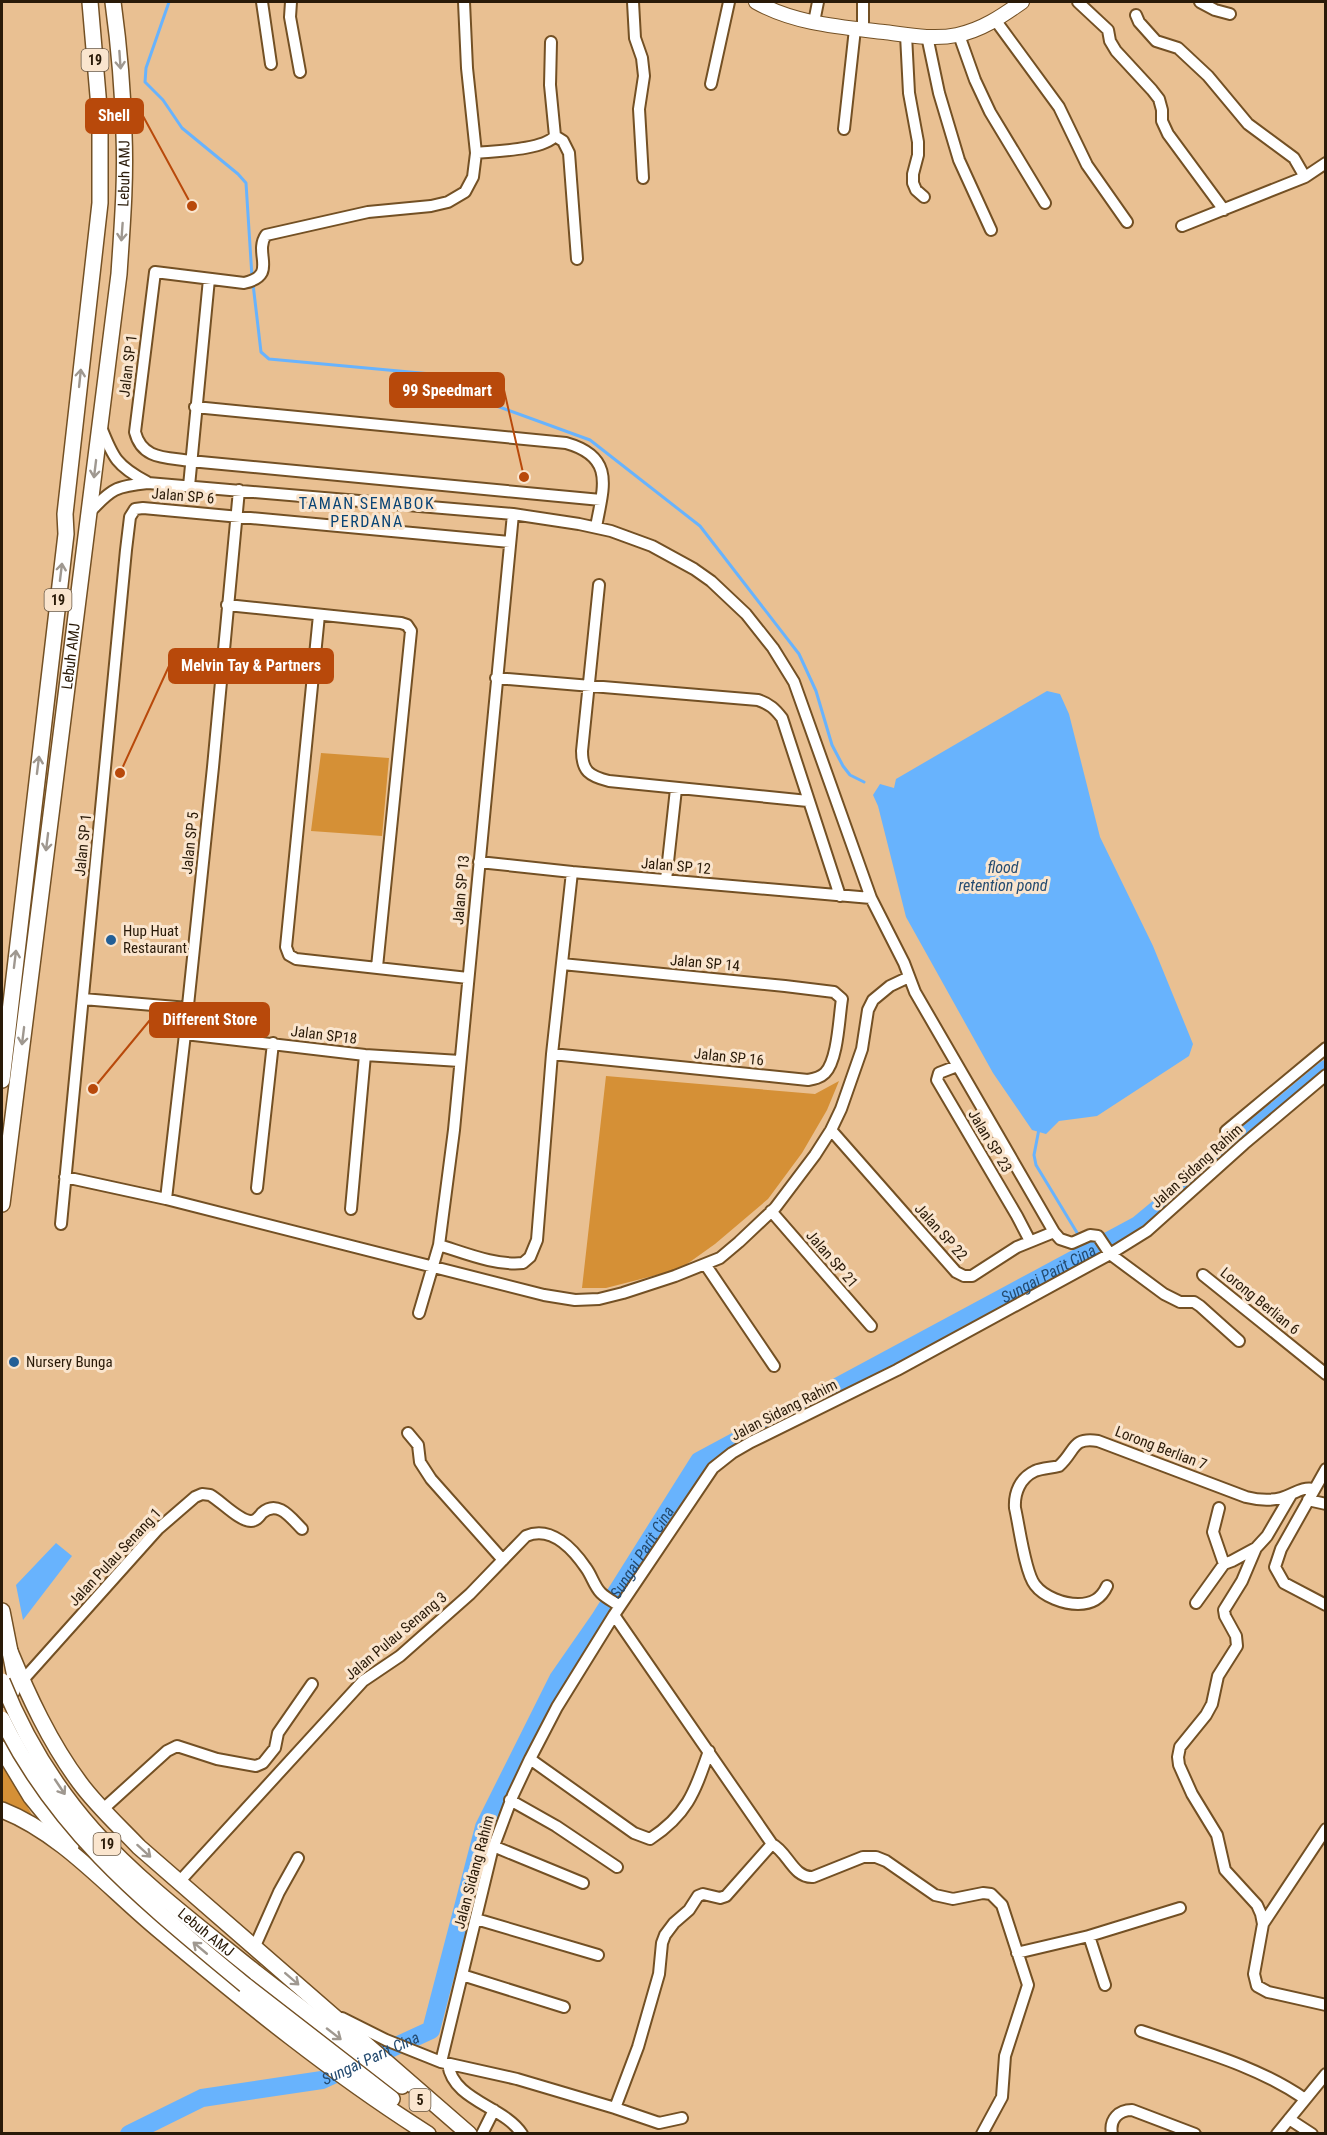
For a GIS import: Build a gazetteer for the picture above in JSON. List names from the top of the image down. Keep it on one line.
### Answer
{"streets":{"highway":["19","Lebuh AMJ","5"],"street":["Jalan SP 1","Jalan SP 6","Jalan SP 5","Jalan SP 12","Jalan SP 13","Jalan SP 14","Jalan SP18","Jalan SP 16","Jalan SP 23","Jalan Sidang Rahim","Jalan SP 22","Jalan SP 21","Lorong Berlian 6","Lorong Berlian 7","Jalan Pulau Senang 1","Jalan Pulau Senang 3"]},"crossings":[["Jalan SP 1","Jalan SP 6"],["Jalan SP 6","Jalan SP 5"],["Jalan SP 6","Jalan SP 13"],["Jalan SP 5","Jalan SP18"],["Jalan SP 12","Jalan SP 13"],["Jalan SP 13","Jalan SP18"],["Jalan SP 14","Jalan SP 16"],["Jalan SP 23","Jalan SP 22"],["Jalan Sidang Rahim","Jalan Pulau Senang 3"]],"districts":["TAMAN SEMABOK PERDANA"],"water":["flood retention pond","Sungai Parit Cina"],"places":["Shell","99 Speedmart","Melvin Tay & Partners","Hup Huat Restaurant","Different Store","Nursery Bunga"]}
